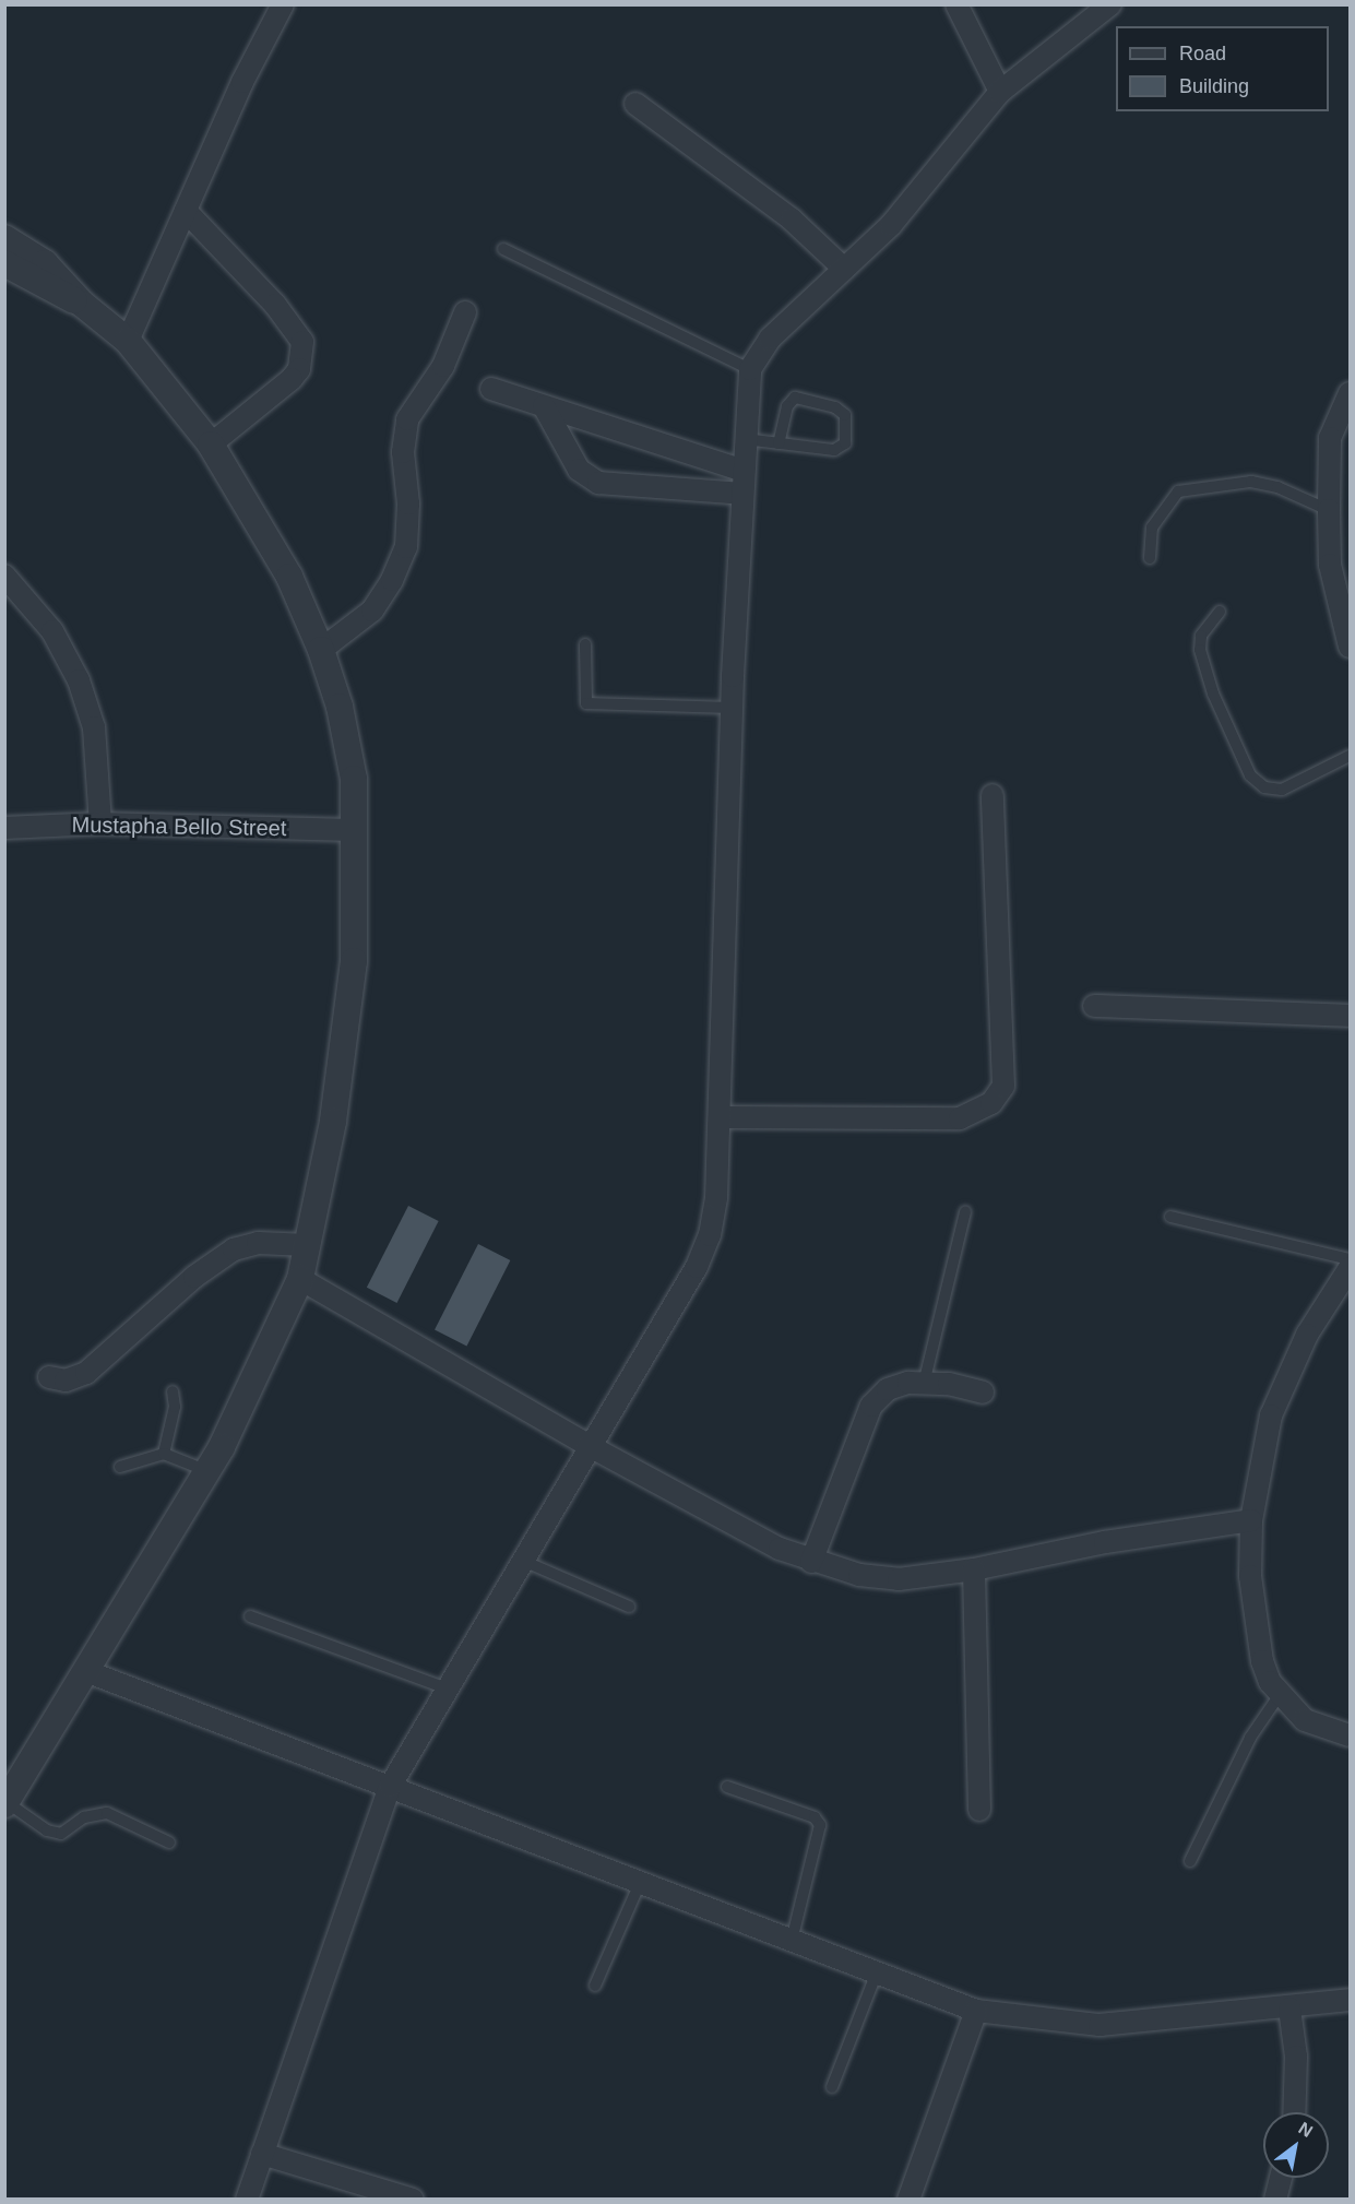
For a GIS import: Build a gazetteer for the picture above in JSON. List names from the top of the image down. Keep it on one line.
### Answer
{"streets":{"street":["Mustapha Bello Street"]},"legend":["Road","Building"],"north":"top right"}
